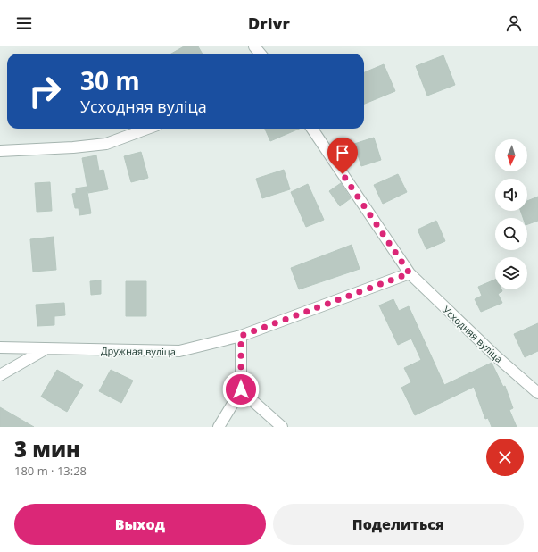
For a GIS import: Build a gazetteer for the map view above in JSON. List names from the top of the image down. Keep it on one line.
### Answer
{"streets":{"street":["Усходняя вуліца","Дружная вуліца"]},"north":"bottom","page":{"header":"Drivr","turn":["30 m","Усходняя вуліца"],"heading":["3 мин","180 m · 13:28"],"buttons":["Выход","Поделиться"]}}
